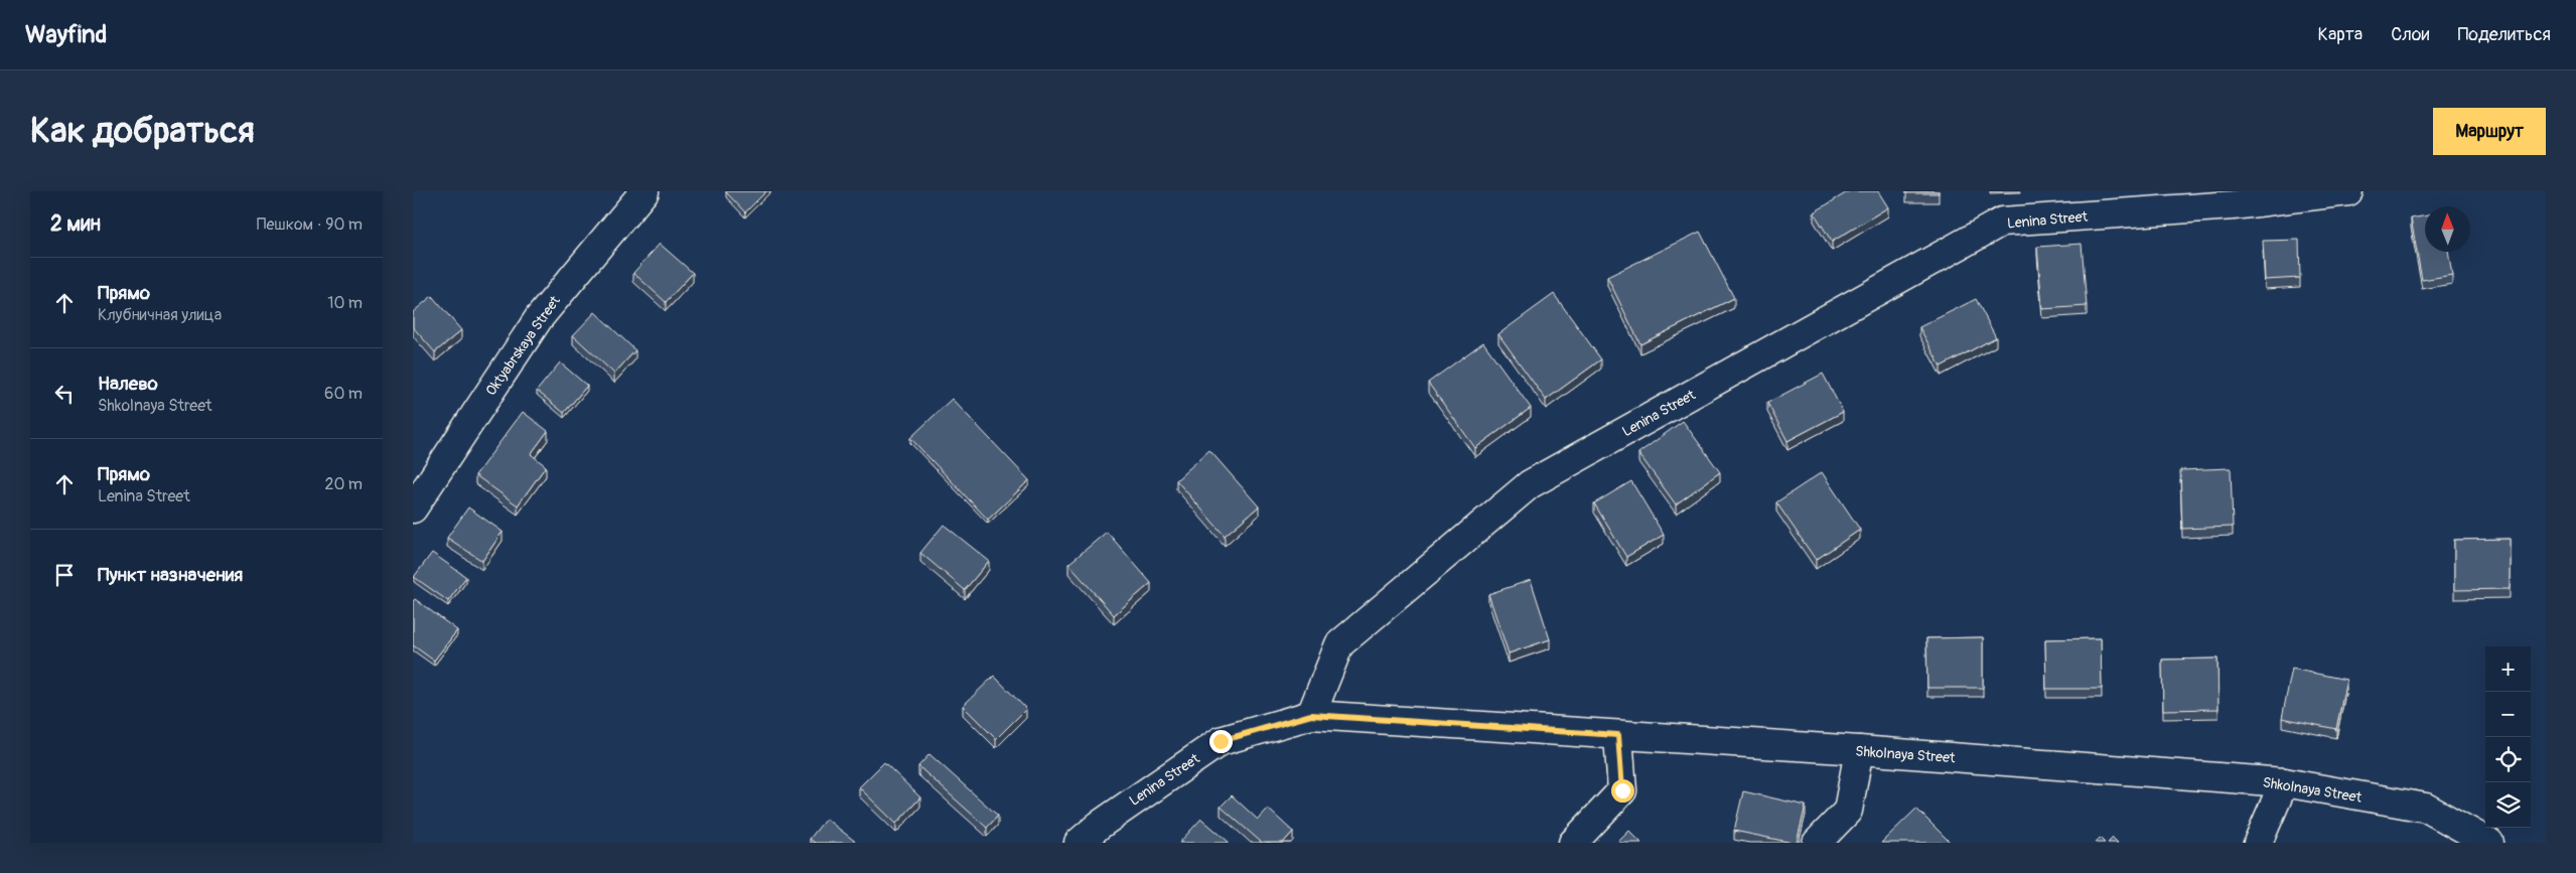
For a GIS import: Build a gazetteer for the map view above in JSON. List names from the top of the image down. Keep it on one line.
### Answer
{"streets":{"street":["Lenina Street","Oktyabrskaya Street","Shkolnaya Street"]},"crossings":[["Lenina Street","Shkolnaya Street"]],"north":"top","page":{"header":"Wayfind","nav":["Карта","Слои","Поделиться"],"buttons":"Маршрут","title":"Как добраться","heading":["2 мин","Пешком · 90 m"],"list":[["Прямо","Клубничная улица","10 m"],["Налево","Shkolnaya Street","60 m"],["Прямо","Lenina Street","20 m"],"Пункт назначения"],"map_buttons":["+","−"]}}
